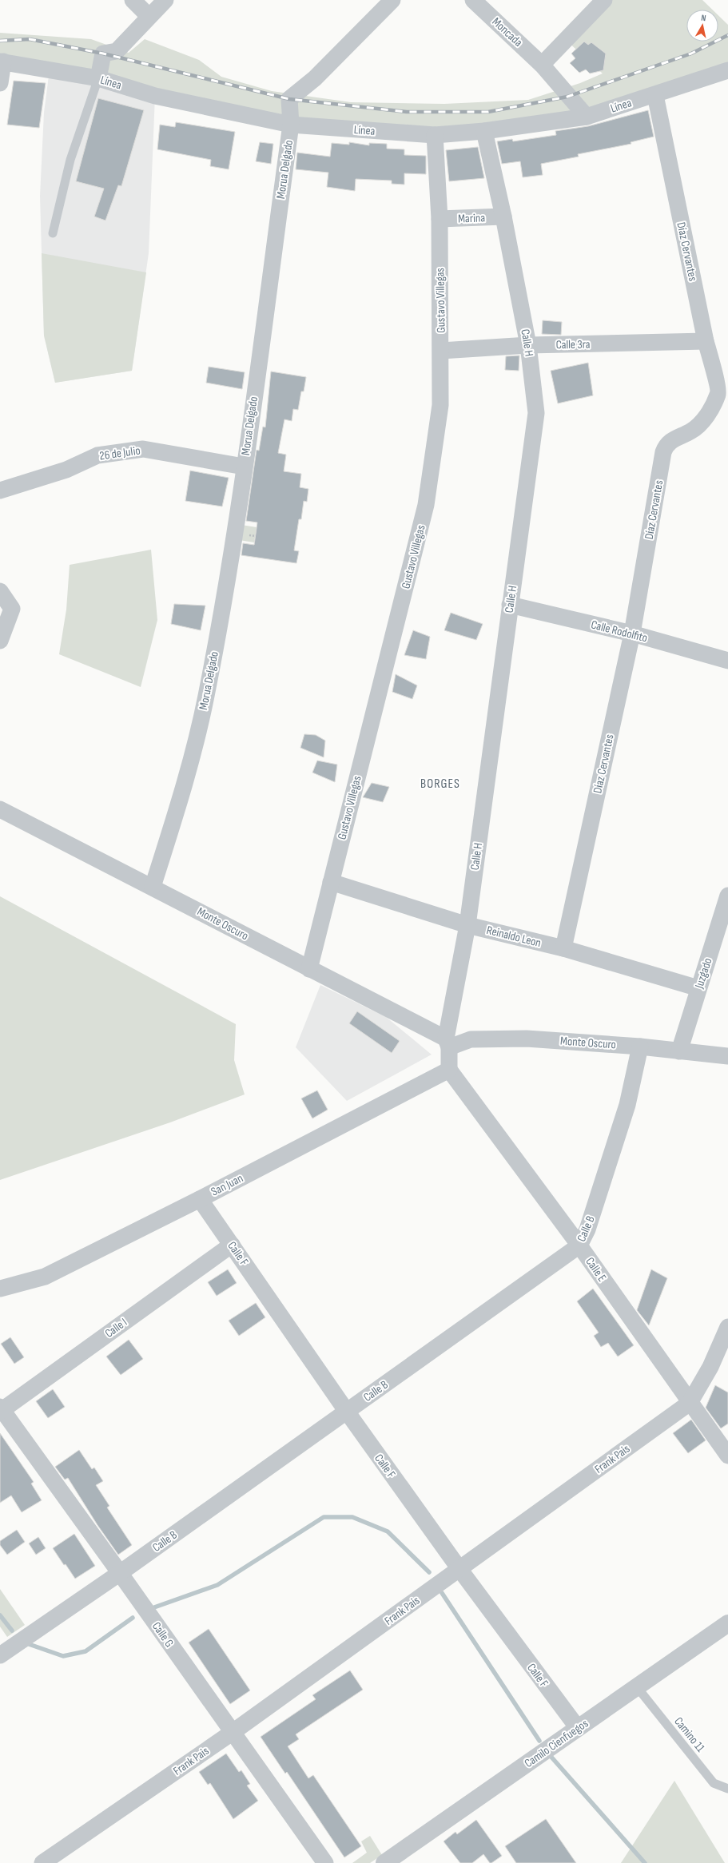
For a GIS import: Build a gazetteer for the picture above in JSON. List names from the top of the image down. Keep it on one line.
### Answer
{"streets":{"street":["Moncada","Línea","Morua Delgado","Marina","Díaz Cervantes","Gustavo Villegas","Calle H","Calle 3ra","26 de Julio","Calle Rodolfito","Monte Oscuro","Reinaldo Leon","Juzgado","San Juan","Calle B","Calle F","Calle E","Calle I","Frank Pais","Calle G","Camilo Cienfuegos"],"lane":["Camino 11"]},"crossings":[["Moncada","Línea"],["Línea","Morua Delgado"],["Línea","Díaz Cervantes"],["Línea","Gustavo Villegas"],["Línea","Calle H"],["Morua Delgado","26 de Julio"],["Morua Delgado","Monte Oscuro"],["Marina","Gustavo Villegas"],["Marina","Calle H"],["Díaz Cervantes","Calle 3ra"],["Díaz Cervantes","Calle Rodolfito"],["Díaz Cervantes","Reinaldo Leon"],["Gustavo Villegas","Calle 3ra"],["Gustavo Villegas","Monte Oscuro"],["Gustavo Villegas","Reinaldo Leon"],["Calle H","Calle 3ra"],["Calle H","Calle Rodolfito"],["Calle H","Monte Oscuro"],["Calle H","Reinaldo Leon"],["Calle H","San Juan"],["Calle H","Calle E"],["Monte Oscuro","Juzgado"],["Monte Oscuro","Calle B"],["Reinaldo Leon","Juzgado"],["San Juan","Calle F"],["San Juan","Calle E"],["Calle B","Calle F"],["Calle B","Calle E"],["Calle B","Calle G"],["Calle F","Calle I"],["Calle F","Frank Pais"],["Calle F","Camilo Cienfuegos"],["Calle E","Frank Pais"],["Calle I","Calle G"],["Frank Pais","Calle G"],["Camino 11","Camilo Cienfuegos"]],"districts":["BORGES"],"north":"top"}
